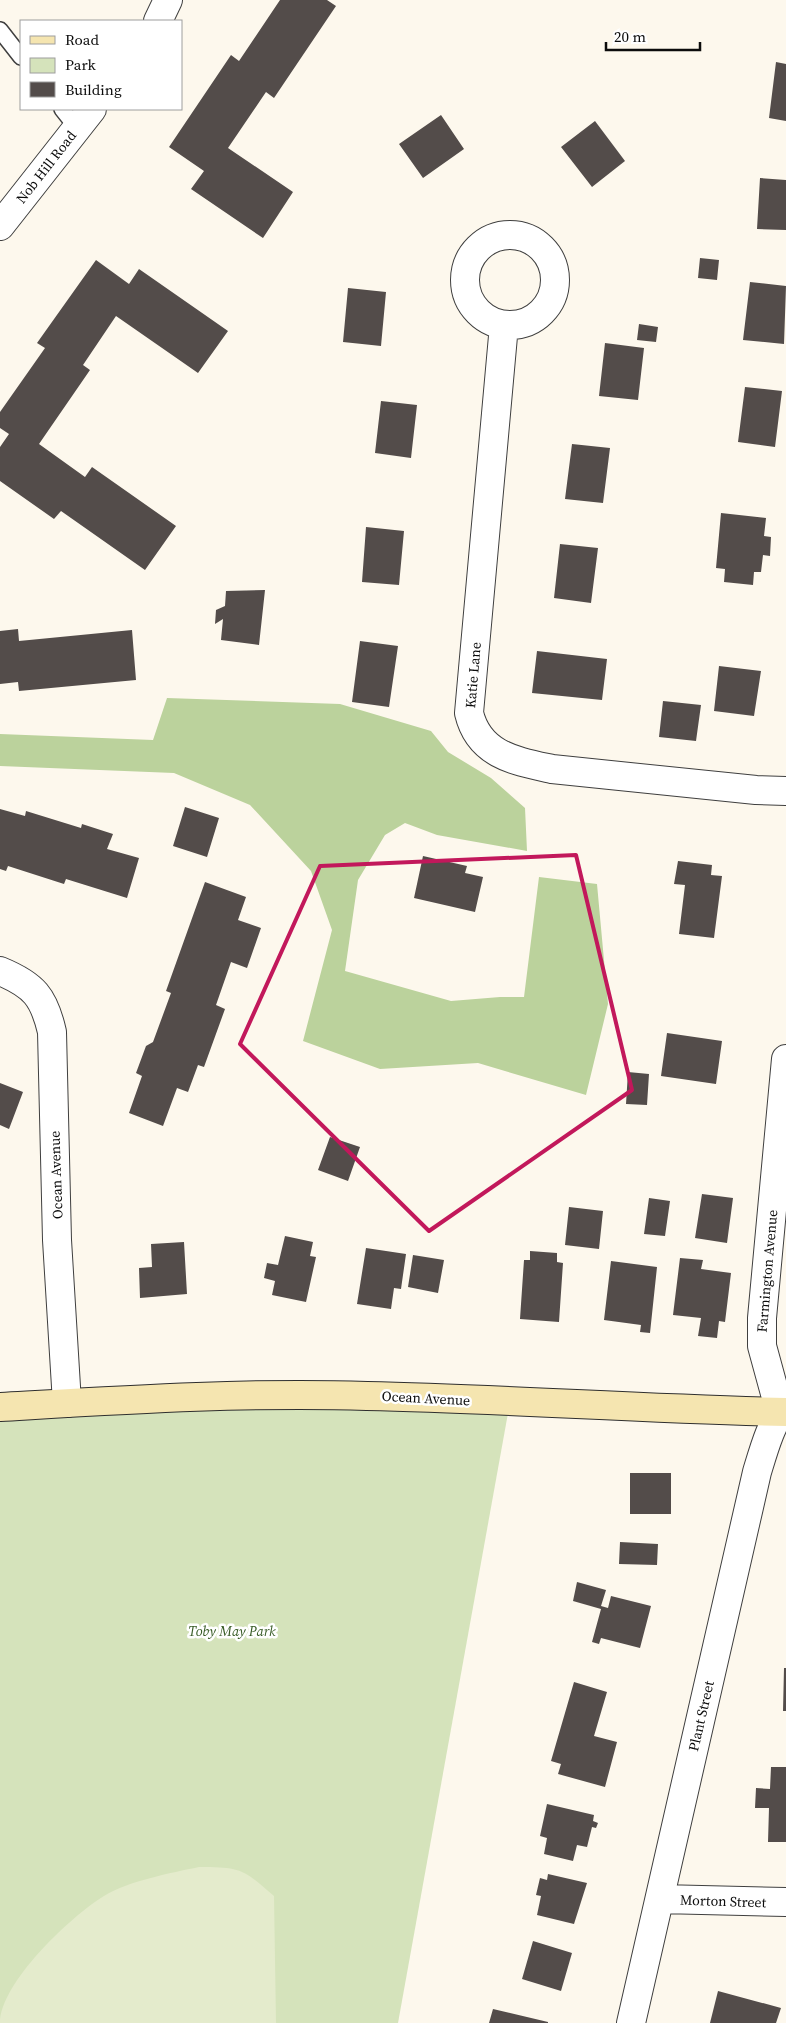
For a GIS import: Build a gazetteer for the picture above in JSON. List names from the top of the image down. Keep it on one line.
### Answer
{"streets":{"main road":["Ocean Avenue"],"street":["Nob Hill Road","Katie Lane","Farmington Avenue","Plant Street","Morton Street"]},"crossings":[["Ocean Avenue","Farmington Avenue"],["Ocean Avenue","Plant Street"],["Farmington Avenue","Plant Street"],["Plant Street","Morton Street"]],"parks":["Toby May Park"],"legend":["Road","Park","Building"],"scale_bar":"20 m"}
